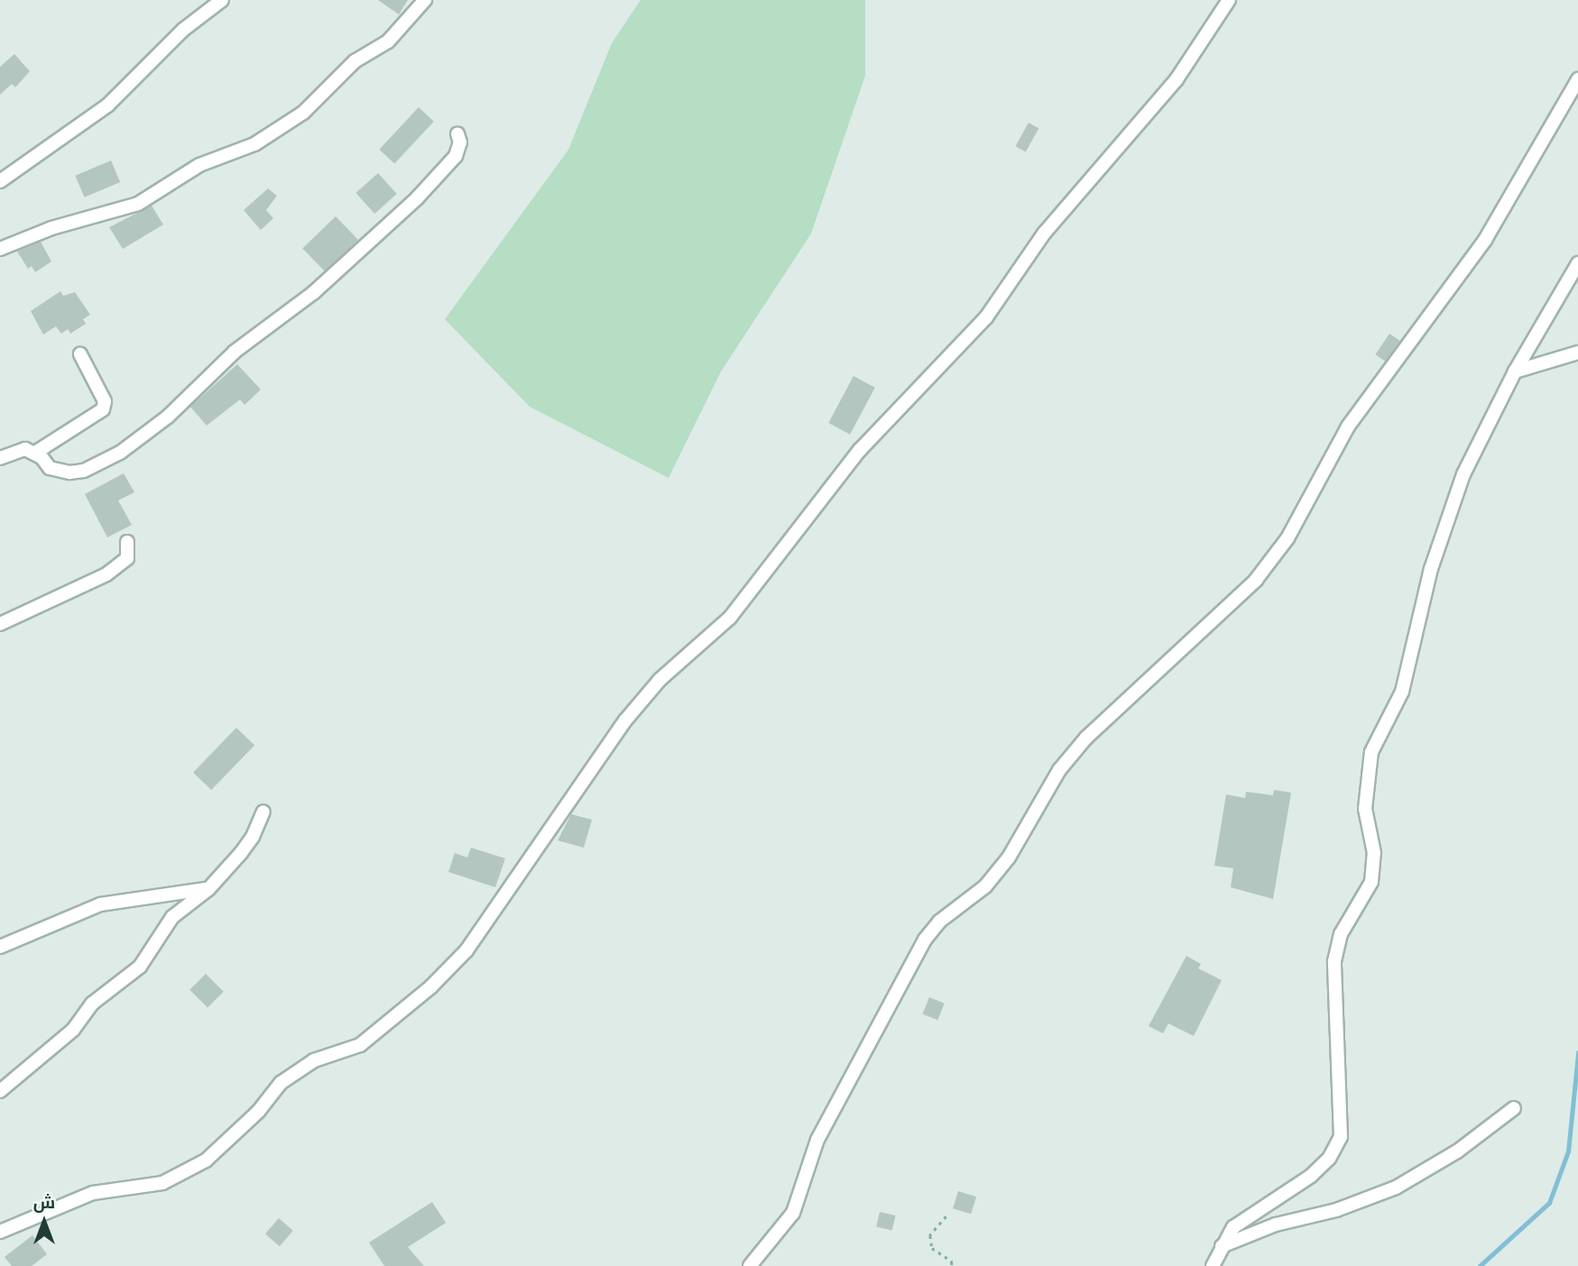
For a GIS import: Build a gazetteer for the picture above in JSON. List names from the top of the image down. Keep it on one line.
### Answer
{"north":"top"}
